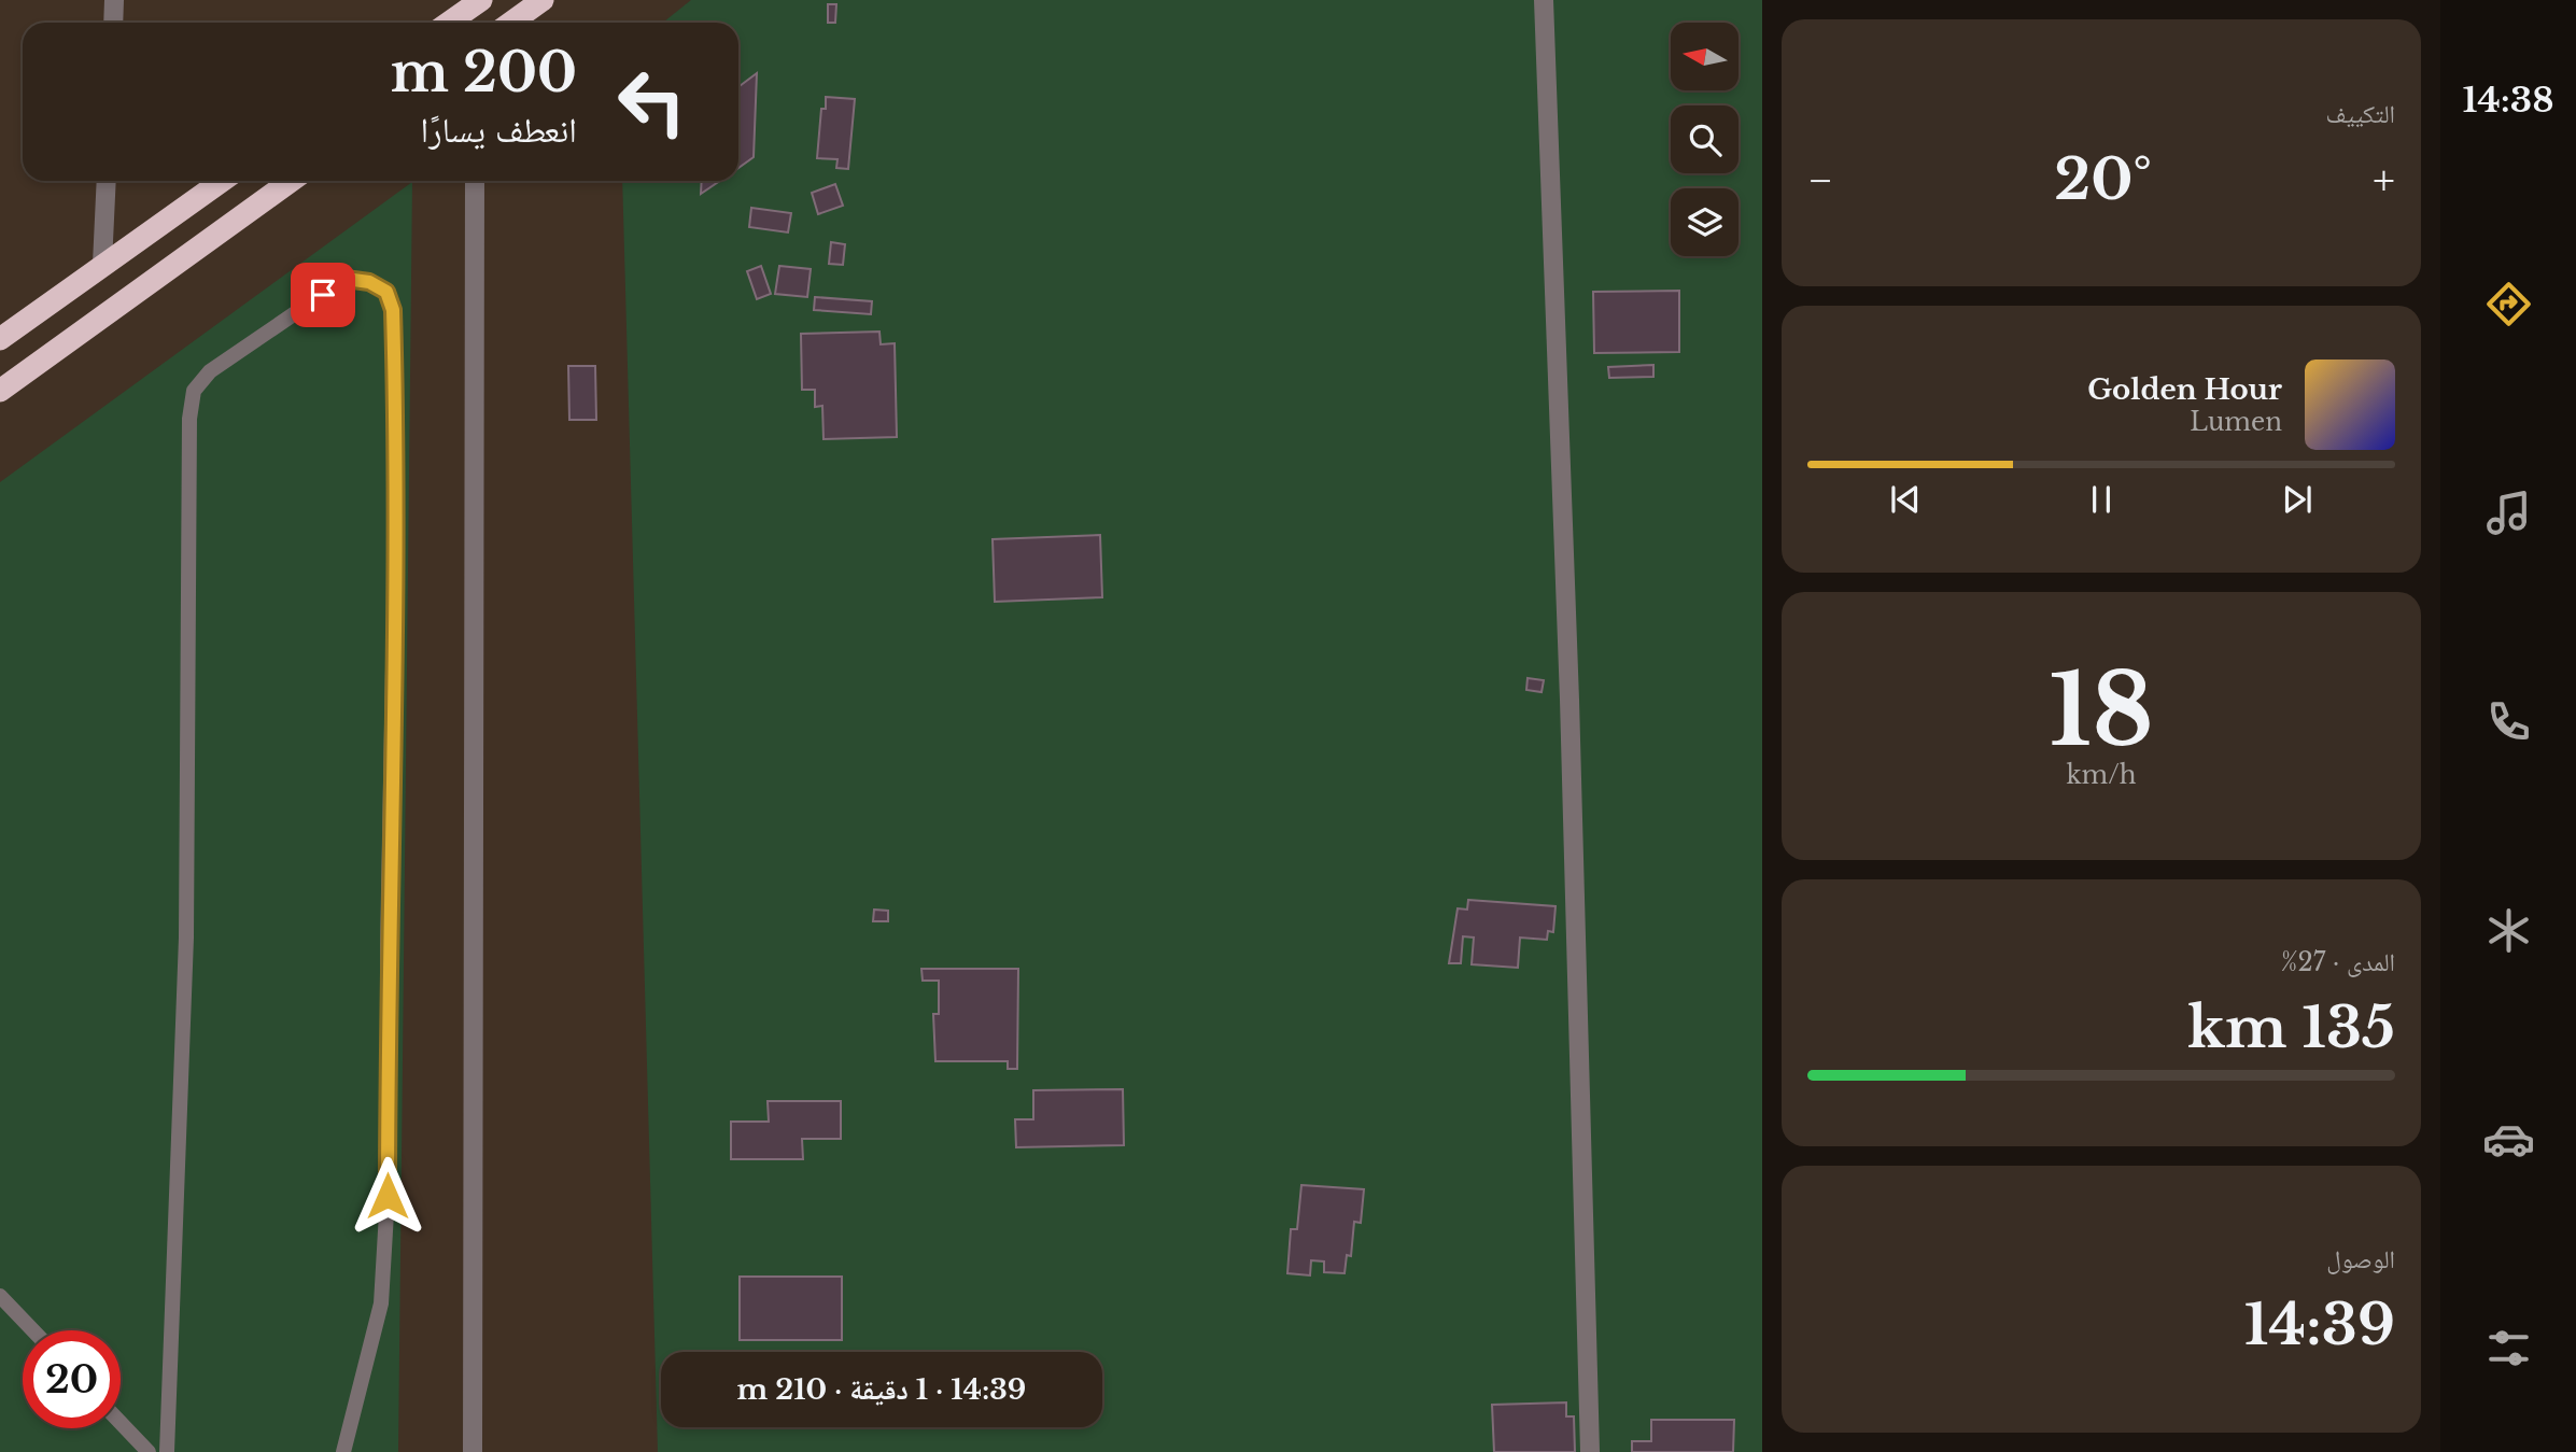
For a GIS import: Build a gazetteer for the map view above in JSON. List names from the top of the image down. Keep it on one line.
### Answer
{"north":"left","page":{"tabs":"14:38","tile":["التكييف",["18","km/h"],["المدى · 27%","135 km"],["الوصول","14:39"]],"turn":["200 m","انعطف يسارًا"],"heat":["−","20°","+"],"song":["Golden Hour","Lumen"],"limit":"20","trip":"14:39 · 1 دقيقة · 210 m"}}
